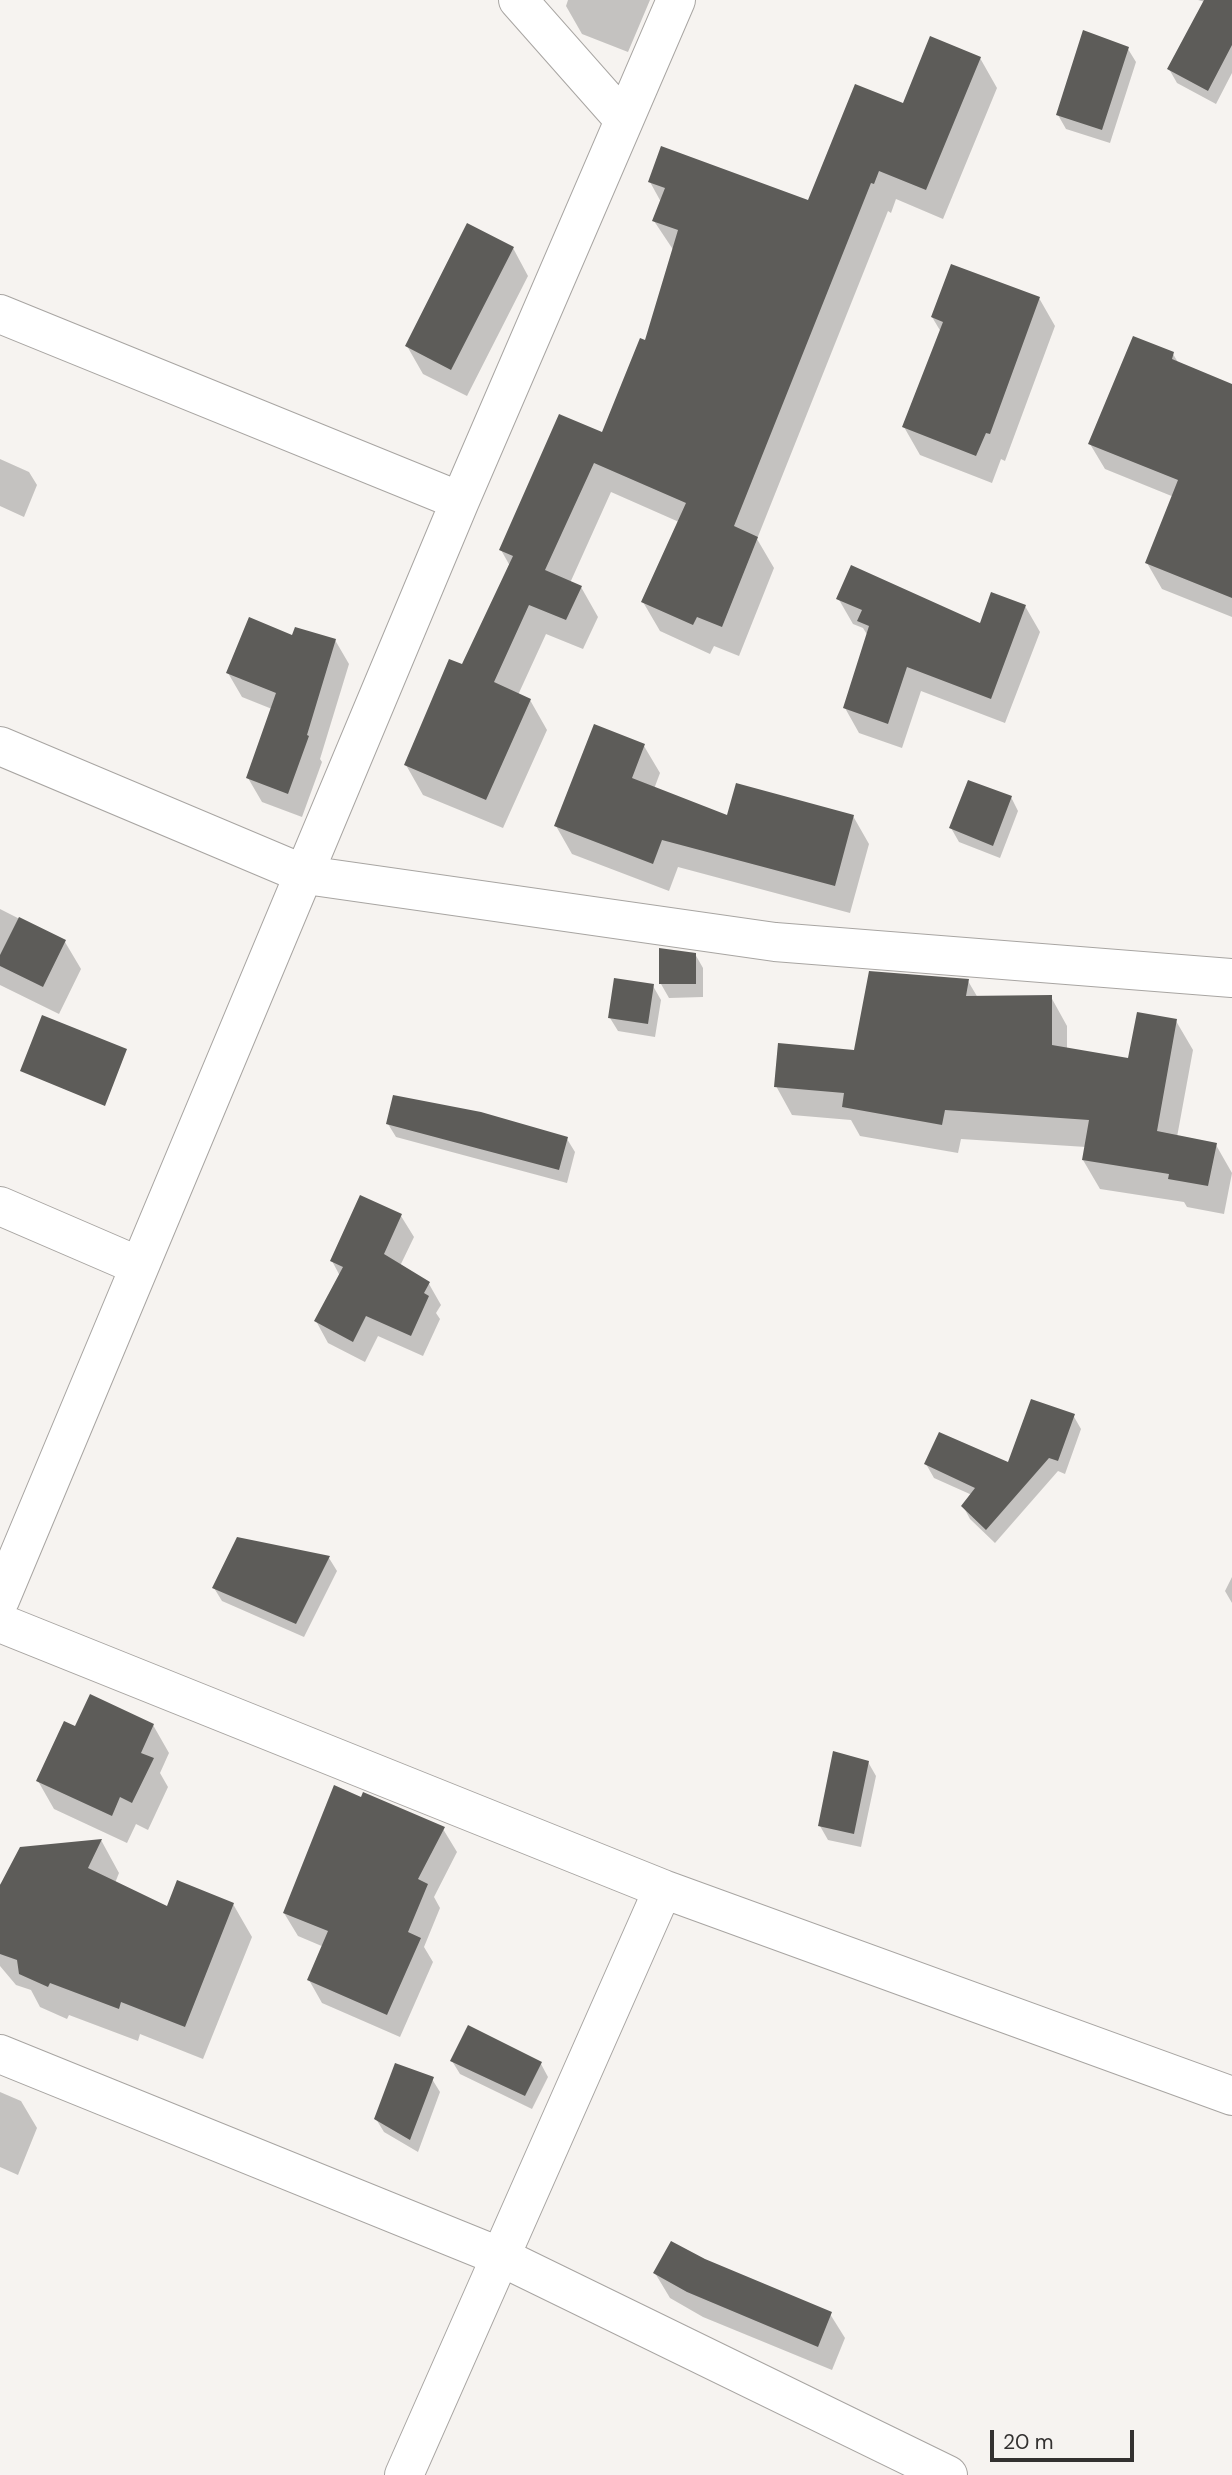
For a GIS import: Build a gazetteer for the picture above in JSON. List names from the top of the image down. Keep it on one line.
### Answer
{"scale_bar":"20 m"}
